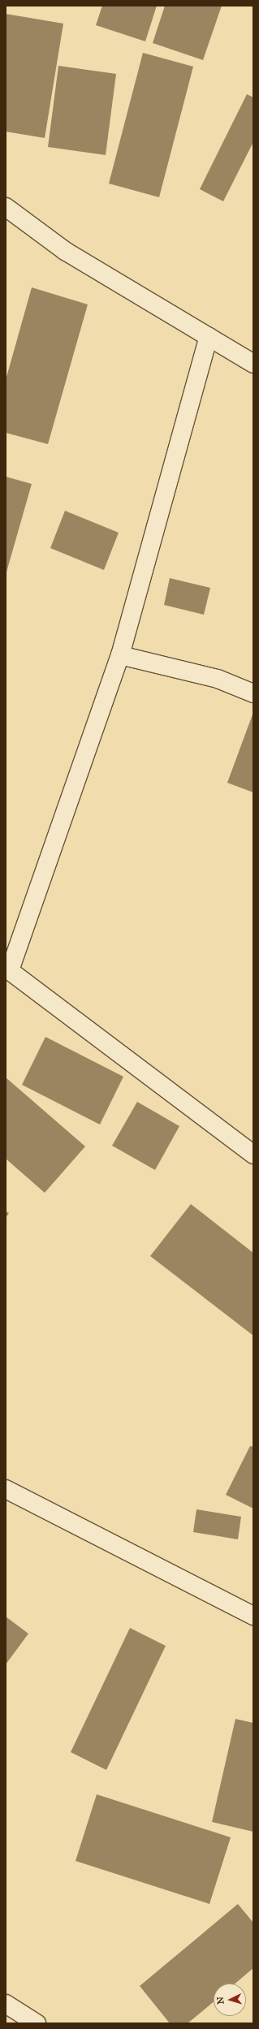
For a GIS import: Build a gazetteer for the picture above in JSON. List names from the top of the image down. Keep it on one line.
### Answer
{"north":"left"}
